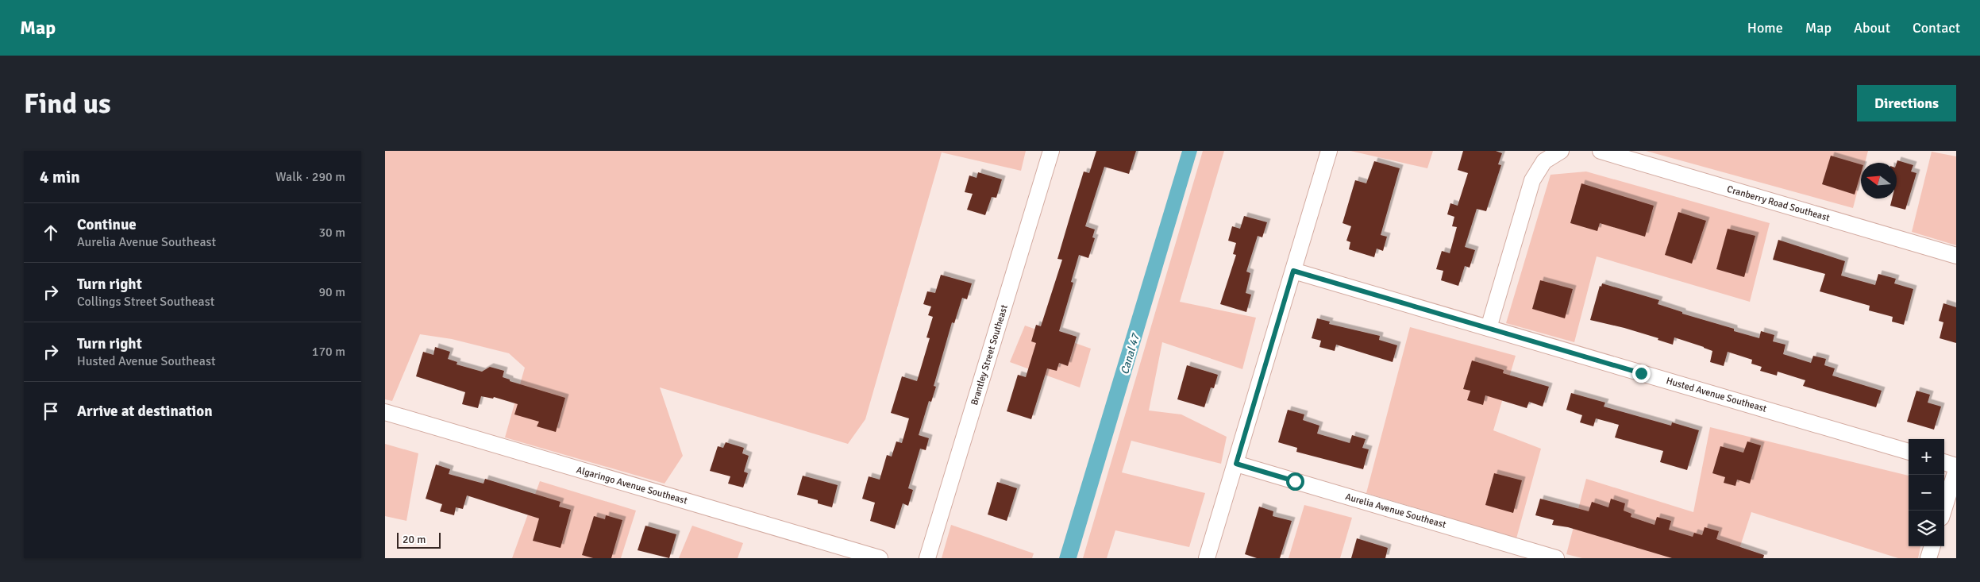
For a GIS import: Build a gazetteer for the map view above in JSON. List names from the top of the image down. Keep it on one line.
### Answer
{"streets":{"street":["Cranberry Road Southeast","Brantley Street Southeast","Husted Avenue Southeast","Algaringo Avenue Southeast","Aurelia Avenue Southeast"]},"water":["Canal 47"],"scale_bar":"20 m","north":"left","page":{"header":"Map","nav":["Home","Map","About","Contact"],"buttons":"Directions","title":"Find us","heading":["4 min","Walk · 290 m"],"list":[["Continue","Aurelia Avenue Southeast","30 m"],["Turn right","Collings Street Southeast","90 m"],["Turn right","Husted Avenue Southeast","170 m"],"Arrive at destination"],"map_buttons":["+","−"],"scale":"20 m"}}
